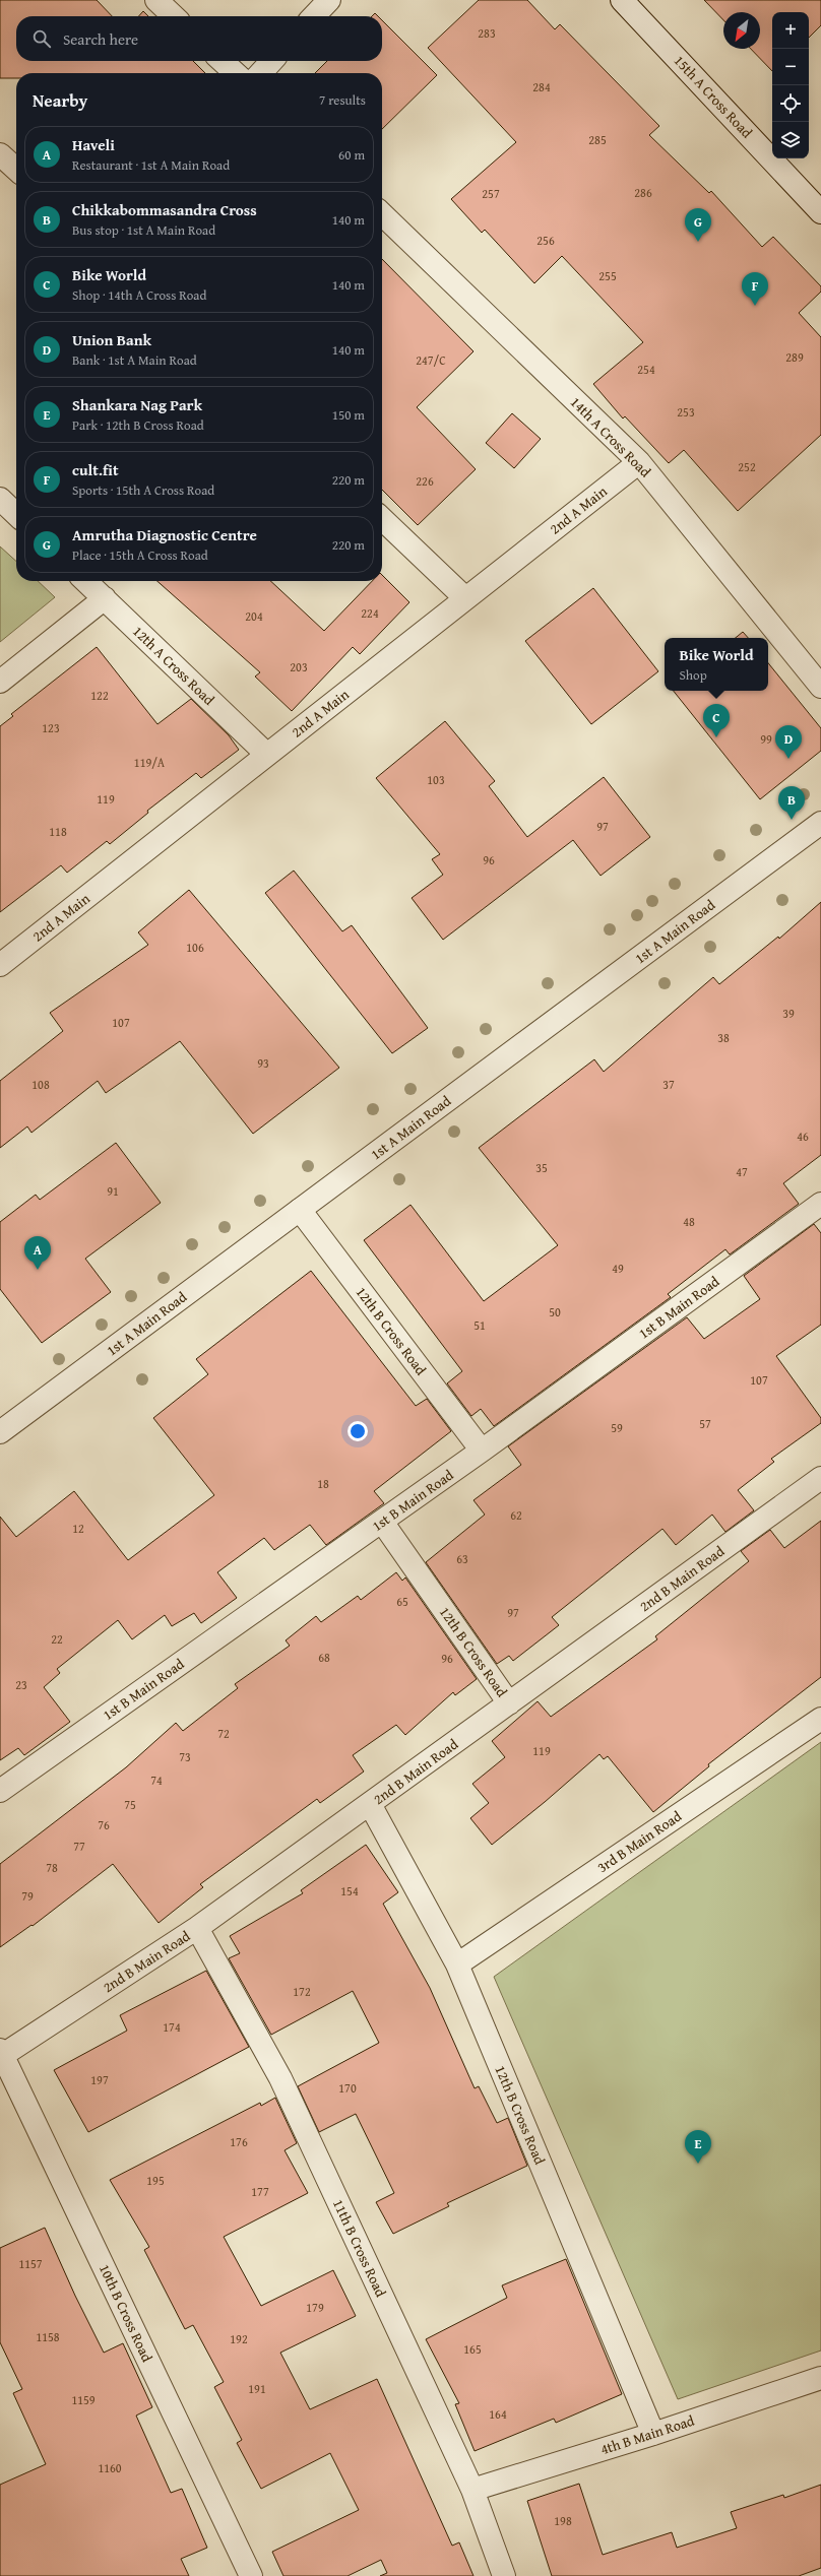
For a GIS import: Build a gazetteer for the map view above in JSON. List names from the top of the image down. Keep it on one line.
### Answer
{"streets":{"street":["15th A Cross Road","14th A Cross Road","2nd A Main","12th A Cross Road","1st A Main Road","1st B Main Road","12th B Cross Road","2nd B Main Road","3rd B Main Road","11th B Cross Road","10th B Cross Road","4th B Main Road"]},"crossings":[["14th A Cross Road","2nd A Main"],["2nd A Main","12th A Cross Road"],["1st A Main Road","12th B Cross Road"],["1st B Main Road","12th B Cross Road"],["12th B Cross Road","2nd B Main Road"],["12th B Cross Road","3rd B Main Road"],["12th B Cross Road","4th B Main Road"],["2nd B Main Road","11th B Cross Road"],["2nd B Main Road","10th B Cross Road"],["11th B Cross Road","4th B Main Road"]],"house_numbers":["283","284","285","286","257","256","255","289","247/C","254","253","252","226","224","204","203","122","123","99","119/A","103","119","97","118","96","106","39","107","38","93","108","37","46","35","47","91","48","49","50","51","107","57","59","18","62","12","63","65","97","22","68","96","23","72","119","73","74","75","76","77","78","154","79","172","174","197","170","176","195","177","1157","179","1158","192","165","191","1159","164","1160","198"],"north":"bottom left","page":{"map_buttons":["+","−"],"search":"Search here","heading":["Nearby","7 results"],"list":[{"mark":"A","name":"Haveli","note":"Restaurant · 1st A Main Road","value":"60 m"},{"mark":"B","name":"Chikkabommasandra Cross","note":"Bus stop · 1st A Main Road","value":"140 m"},{"mark":"C","name":"Bike World","note":"Shop · 14th A Cross Road","value":"140 m"},{"mark":"D","name":"Union Bank","note":"Bank · 1st A Main Road","value":"140 m"},{"mark":"E","name":"Shankara Nag Park","note":"Park · 12th B Cross Road","value":"150 m"},{"mark":"F","name":"cult.fit","note":"Sports · 15th A Cross Road","value":"220 m"},{"mark":"G","name":"Amrutha Diagnostic Centre","note":"Place · 15th A Cross Road","value":"220 m"}],"pins":["G","F","C","D","B","A","E"],"popup":["Bike World","Shop"]}}
